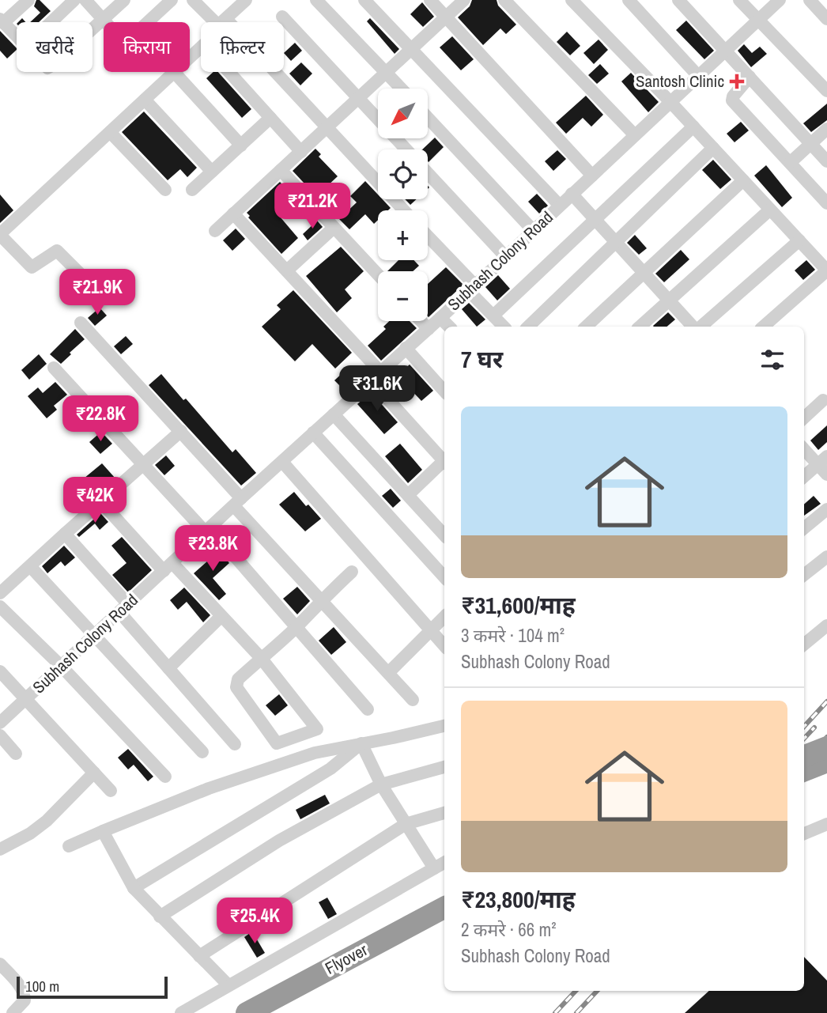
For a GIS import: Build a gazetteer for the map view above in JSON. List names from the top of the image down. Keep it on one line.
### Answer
{"streets":{"highway":["Flyover"],"street":["Subhash Colony Road"]},"places":{"health":["Santosh Clinic"]},"scale_bar":"100 m","north":"bottom left","page":{"chip":["खरीदें","किराया","फ़िल्टर"],"map_buttons":["+","−"],"price":["₹21.2K","₹21.9K","₹31.6K","₹22.8K","₹42K","₹23.8K","₹25.4K"],"heading":"7 घर","list":[{"name":"₹31,600/माह","note":"3 कमरे · 104 m² · Subhash Colony Road"},{"name":"₹23,800/माह","note":"2 कमरे · 66 m² · Subhash Colony Road"}],"scale":"100 m"}}
